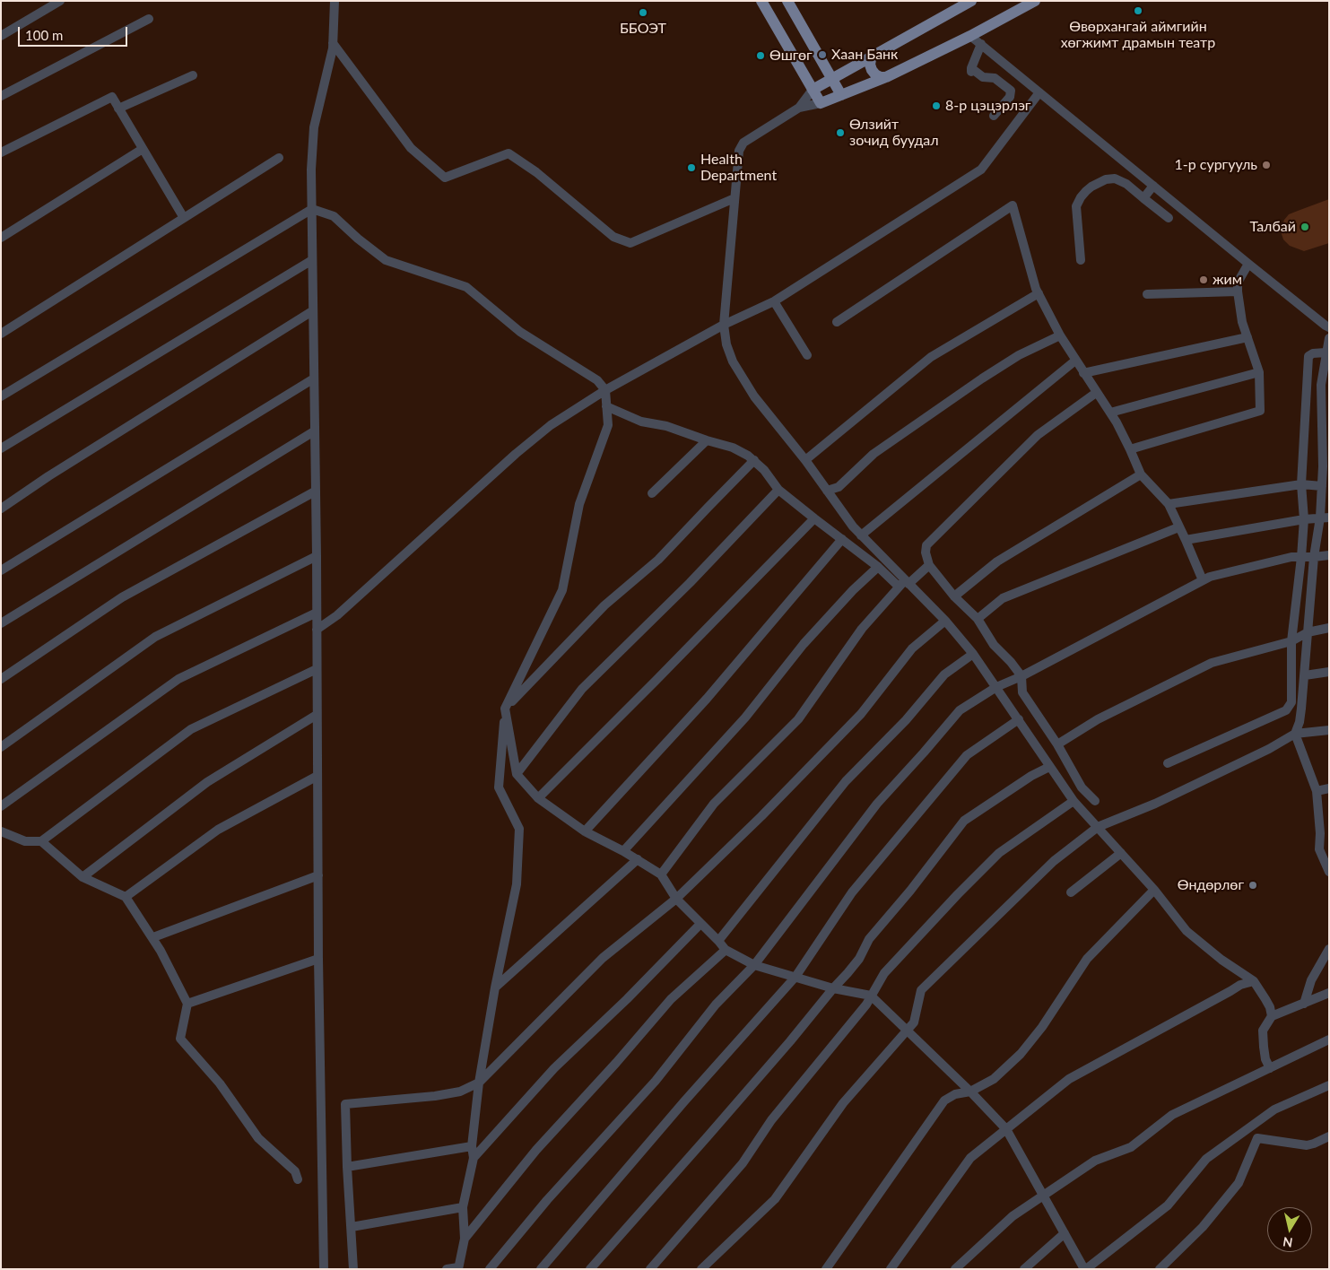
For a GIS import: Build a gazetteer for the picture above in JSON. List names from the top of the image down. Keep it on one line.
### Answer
{"places":["Өвөрхангай аймгийн хөгжимт драмын театр","ББОЭТ","Хаан Банк","Өшгөг","8-р цэцэрлэг","Өлзийт зочид буудал","1-р сургууль","Health Department","Талбай","жим","Өндөрлөг"],"scale_bar":"100 m","north":"bottom"}
